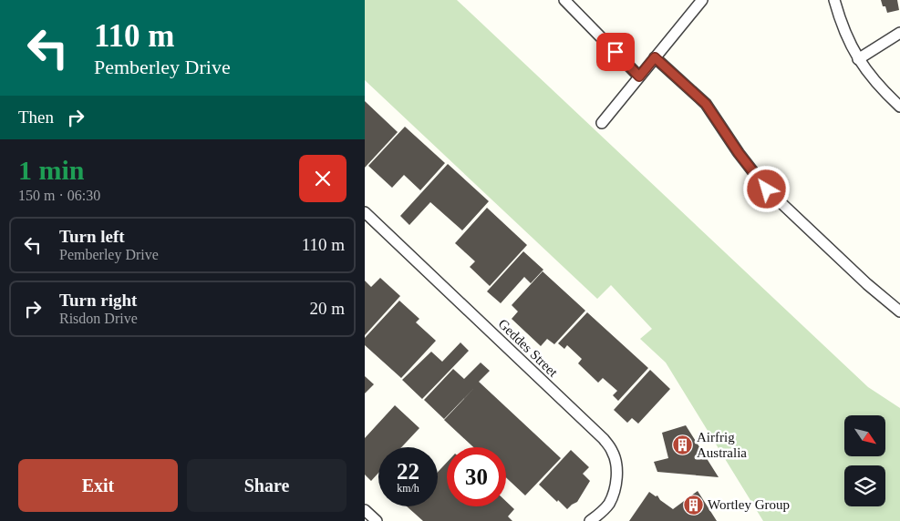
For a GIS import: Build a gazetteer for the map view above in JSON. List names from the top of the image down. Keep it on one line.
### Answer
{"streets":{"street":["Geddes Street"]},"places":{"building":["Airfrig Australia","Wortley Group"]},"north":"bottom right","page":{"turn":["110 m","Pemberley Drive"],"then":"Then","heading":["1 min","150 m · 06:30"],"list":[{"name":"Turn left","note":"Pemberley Drive","value":"110 m"},{"name":"Turn right","note":"Risdon Drive","value":"20 m"}],"speed":"22 km/h","limit":"30","buttons":["Exit","Share"]}}
